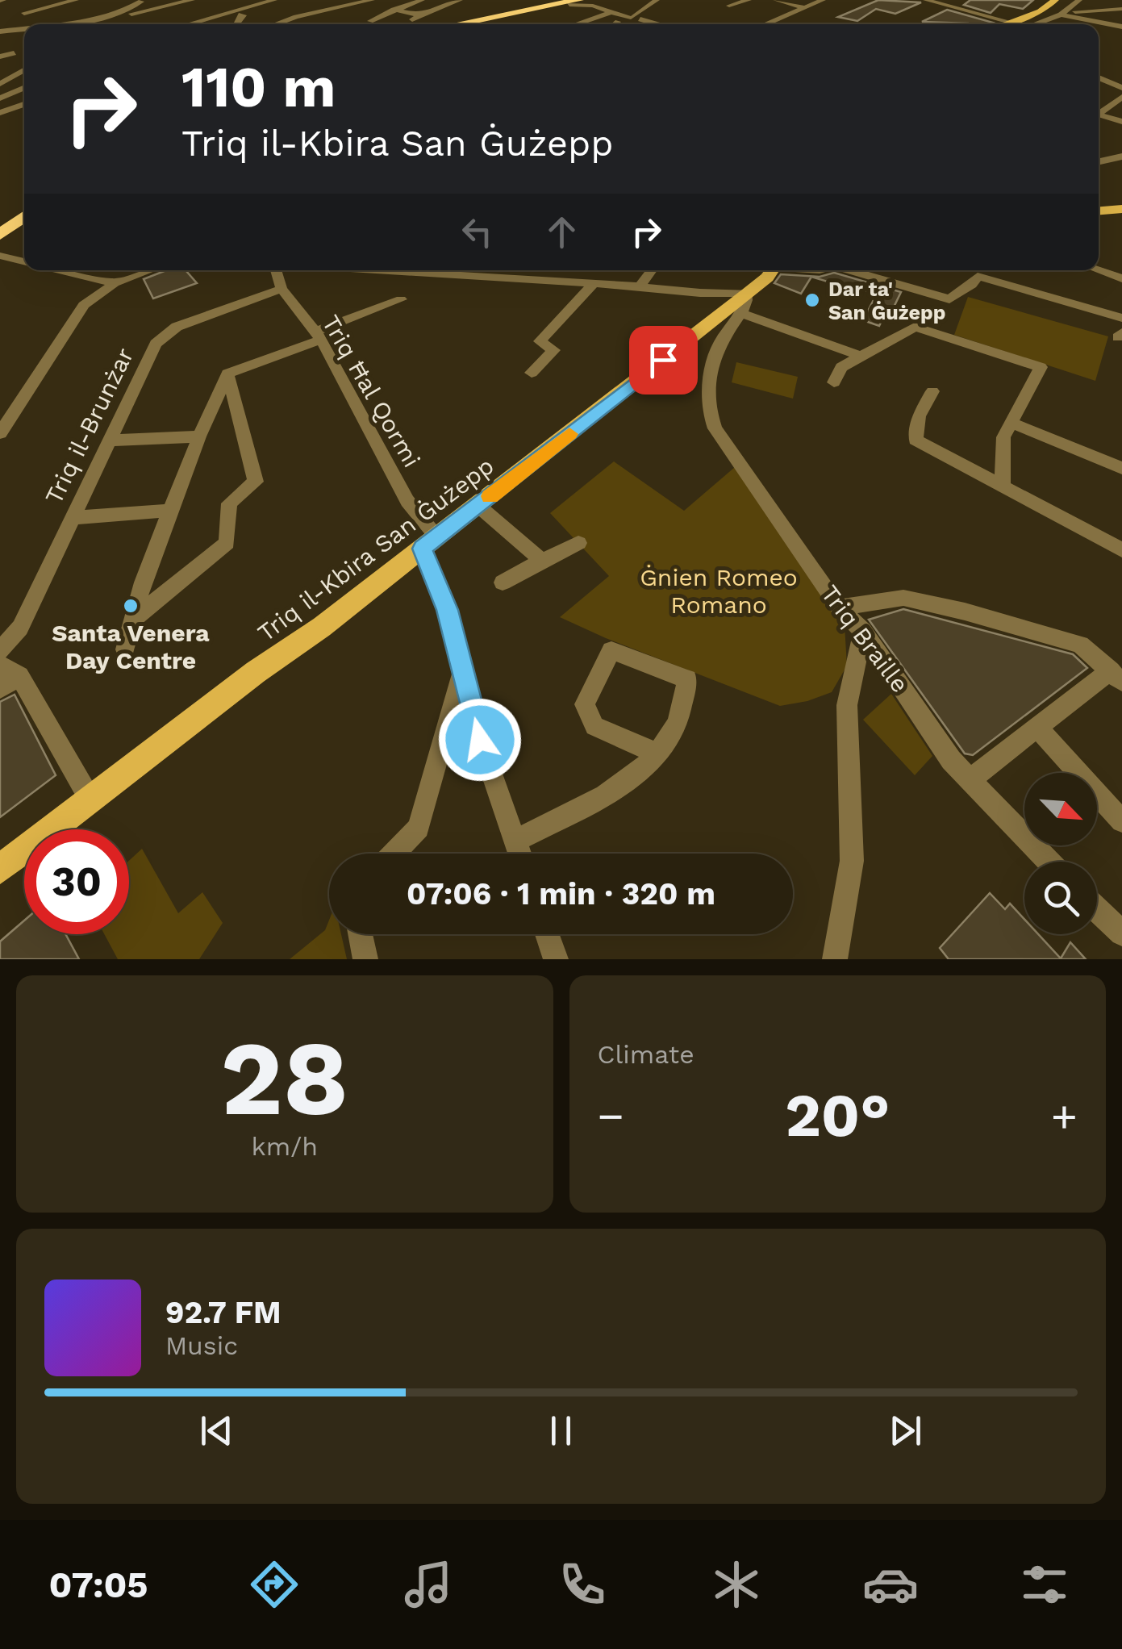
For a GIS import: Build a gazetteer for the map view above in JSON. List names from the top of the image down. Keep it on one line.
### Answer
{"streets":{"main road":["Triq il-Kbira San Ġużepp"],"street":["Triq Ħal Qormi","Triq il-Brunżar","Triq Braille"]},"crossings":[["Triq Ħal Qormi","Triq il-Brunżar"],["Triq Ħal Qormi","Triq il-Kbira San Ġużepp"],["Triq il-Kbira San Ġużepp","Triq Braille"]],"parks":["Ġnien Romeo Romano"],"places":["Dar ta' San Ġużepp","Santa Venera Day Centre"],"north":"bottom right","page":{"turn":["110 m","Triq il-Kbira San Ġużepp"],"limit":"30","trip":"07:06 · 1 min · 320 m","tile":[["28","km/h"],"Climate"],"heat":["−","20°","+"],"song":["92.7 FM","Music"],"tabs":"07:05"}}
